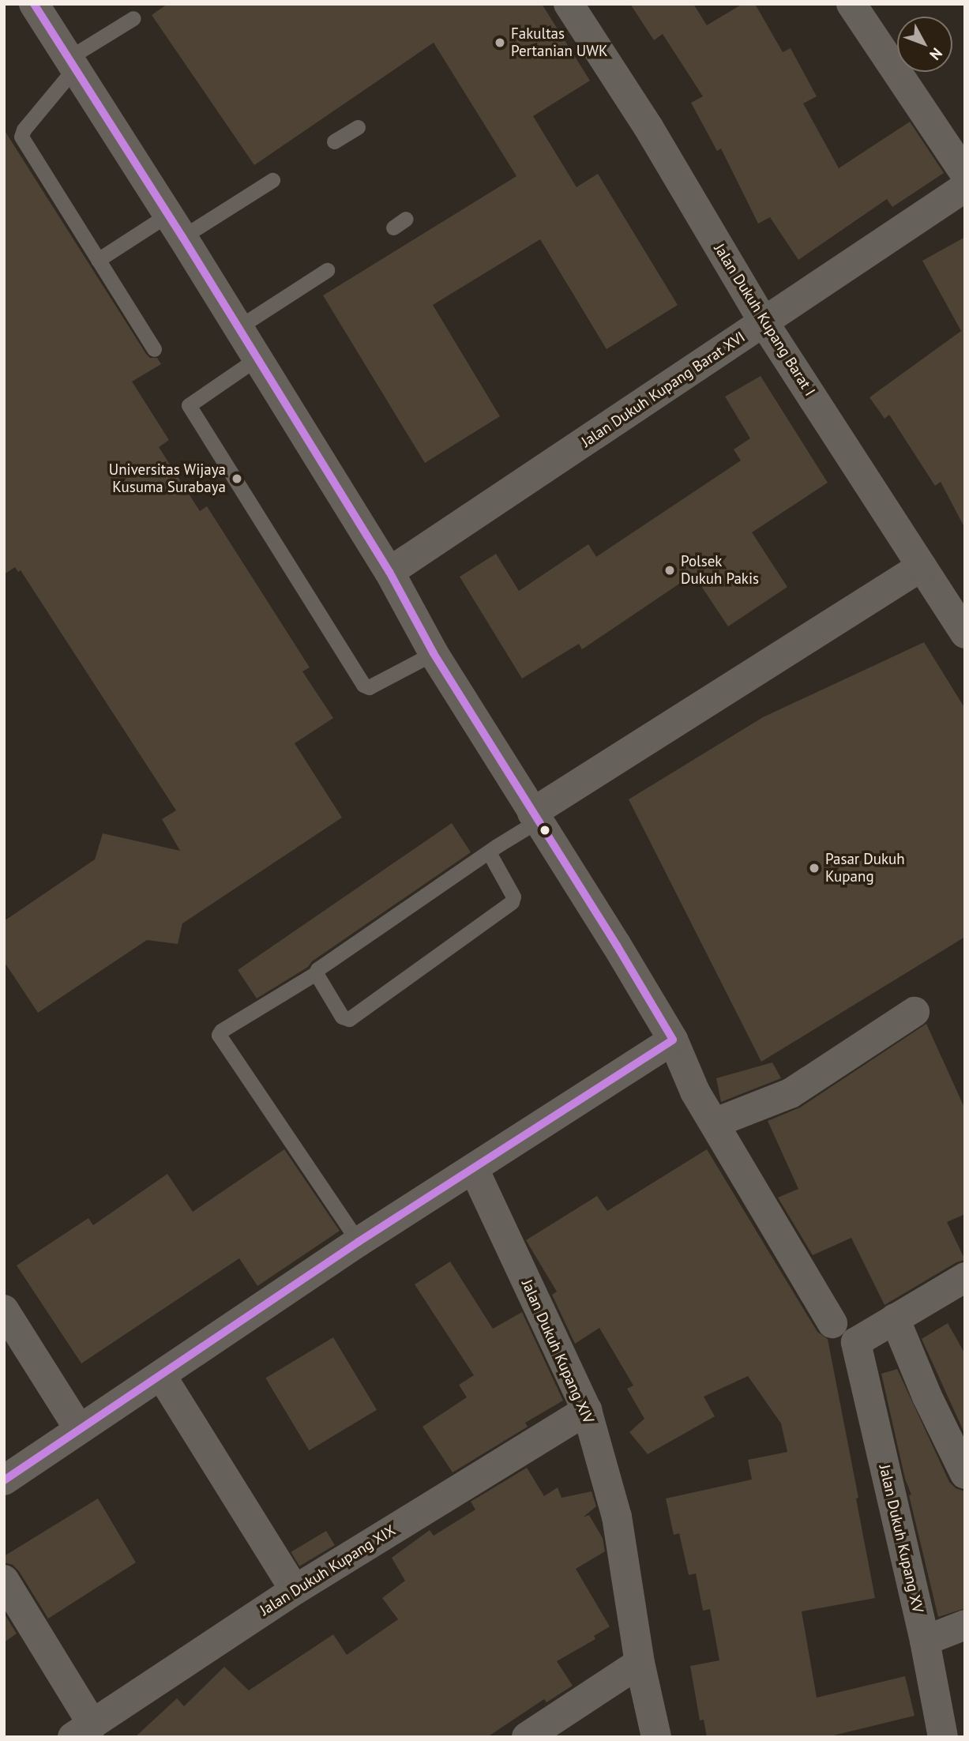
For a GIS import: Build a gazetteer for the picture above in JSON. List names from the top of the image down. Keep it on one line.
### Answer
{"streets":{"street":["Jalan Dukuh Kupang Barat I","Jalan Dukuh Kupang Barat XVI","Jalan Dukuh Kupang XIV","Jalan Dukuh Kupang XV","Jalan Dukuh Kupang XIX"]},"crossings":[["Jalan Dukuh Kupang Barat I","Jalan Dukuh Kupang Barat XVI"],["Jalan Dukuh Kupang XIV","Jalan Dukuh Kupang XIX"]],"places":["Fakultas Pertanian UWK","Universitas Wijaya Kusuma Surabaya","Polsek Dukuh Pakis","Pasar Dukuh Kupang"],"north":"bottom right"}
